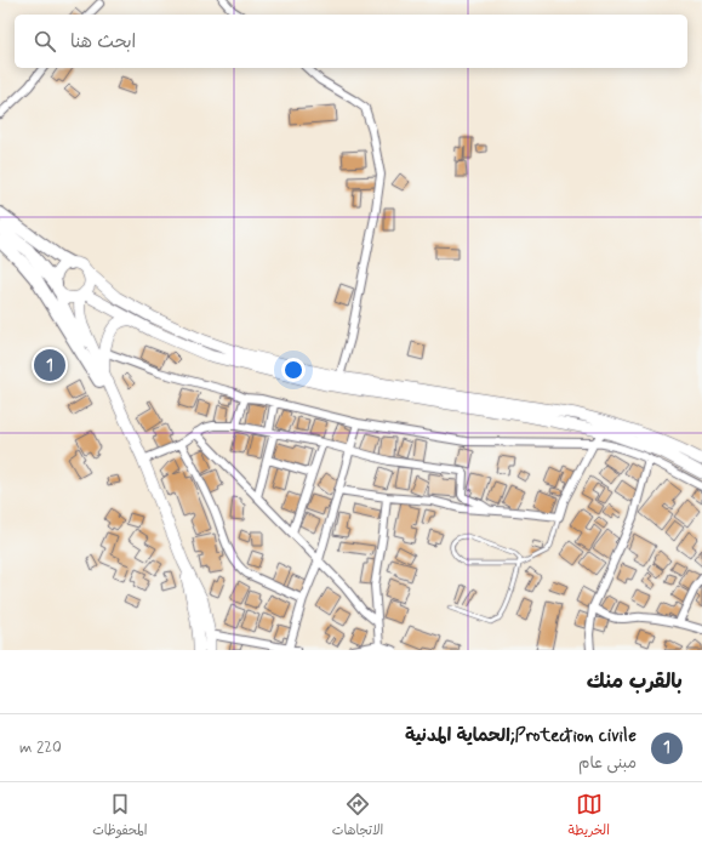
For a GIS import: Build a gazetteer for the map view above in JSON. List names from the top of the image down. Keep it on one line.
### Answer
{"page":{"search":"ابحث هنا","pins":"1","heading":"بالقرب منك","list":[{"mark":"1","name":"Protection civile;الحماية المدنية","note":"مبنى عام","value":"220 m"}],"nav":["الخريطة","الاتجاهات","المحفوظات"]}}
